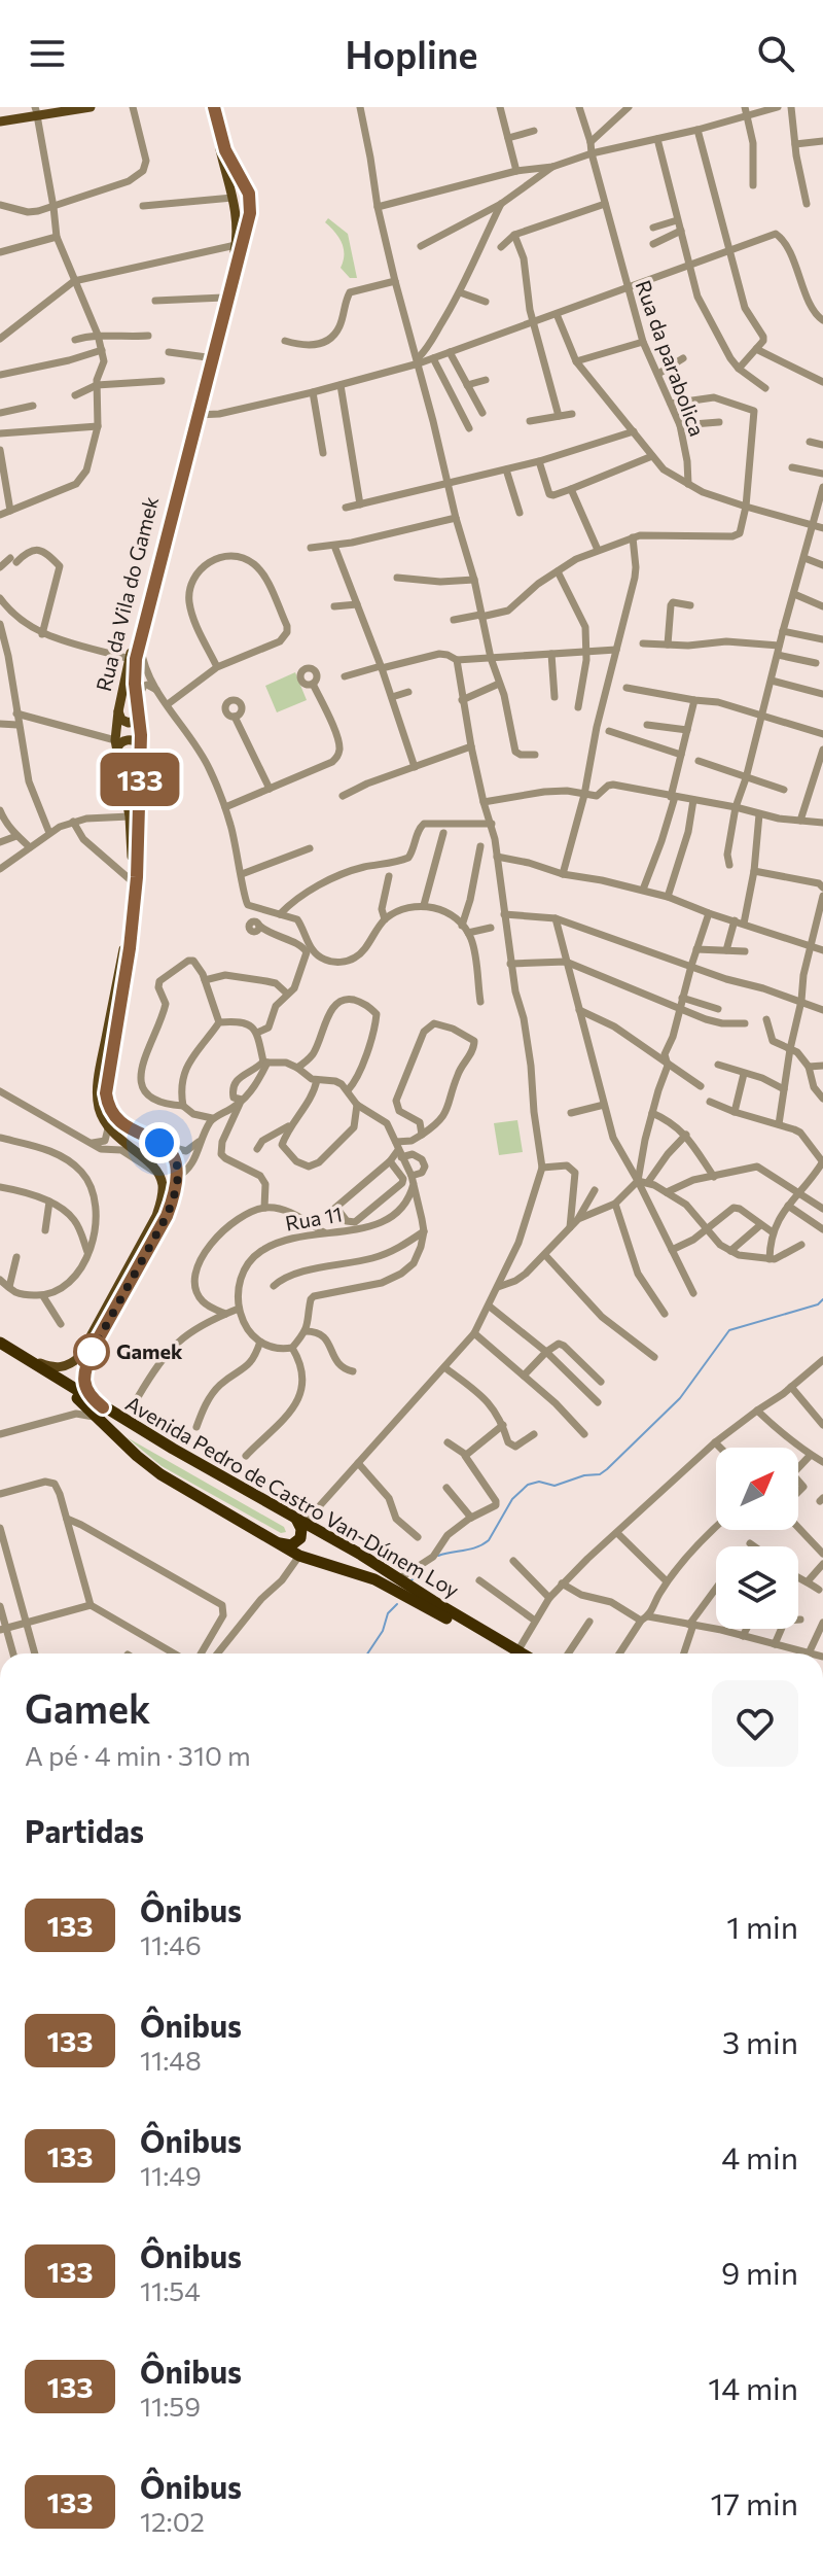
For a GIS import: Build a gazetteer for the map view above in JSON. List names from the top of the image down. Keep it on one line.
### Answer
{"streets":{"highway":["Avenida Pedro de Castro Van-Dúnem Loy"],"main road":["Rua da Vila do Gamek"],"street":["Rua da parabolica","Rua 11"]},"places":["Gamek"],"lines":["bus line 133"],"north":"top right","page":{"header":"Hopline","on_map":"133","heading":[["Gamek","A pé · 4 min · 310 m"],"Partidas"],"list":[{"mark":"133","name":"Ônibus","note":"11:46","value":"1 min"},{"mark":"133","name":"Ônibus","note":"11:48","value":"3 min"},{"mark":"133","name":"Ônibus","note":"11:49","value":"4 min"},{"mark":"133","name":"Ônibus","note":"11:54","value":"9 min"},{"mark":"133","name":"Ônibus","note":"11:59","value":"14 min"},{"mark":"133","name":"Ônibus","note":"12:02","value":"17 min"}]}}
